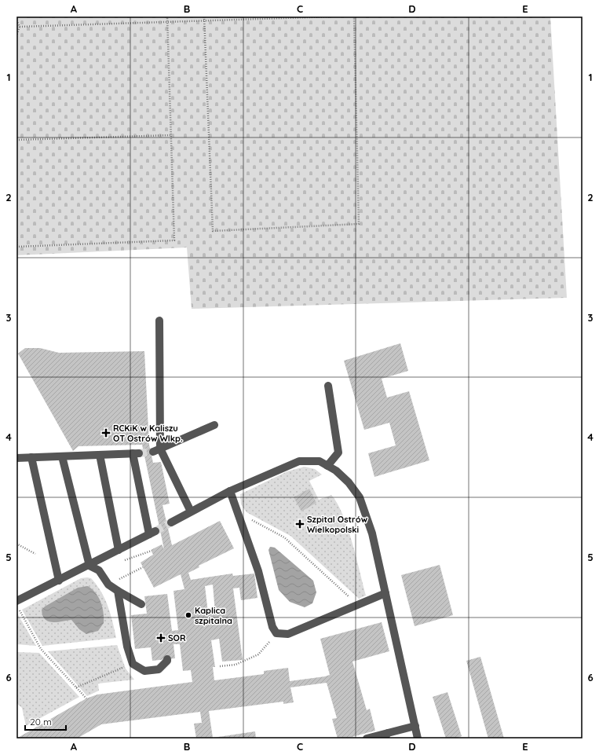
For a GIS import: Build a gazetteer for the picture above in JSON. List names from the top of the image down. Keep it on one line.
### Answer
{"places":{"health":["RCKiK w Kaliszu OT Ostrów Wlkp.","Szpital Ostrów Wielkopolski","SOR"],"other":["Kaplica szpitalna"]},"scale_bar":"20 m","grid":{"columns":["A","B","C","D","E"],"rows":["1","2","3","4","5","6"]}}
